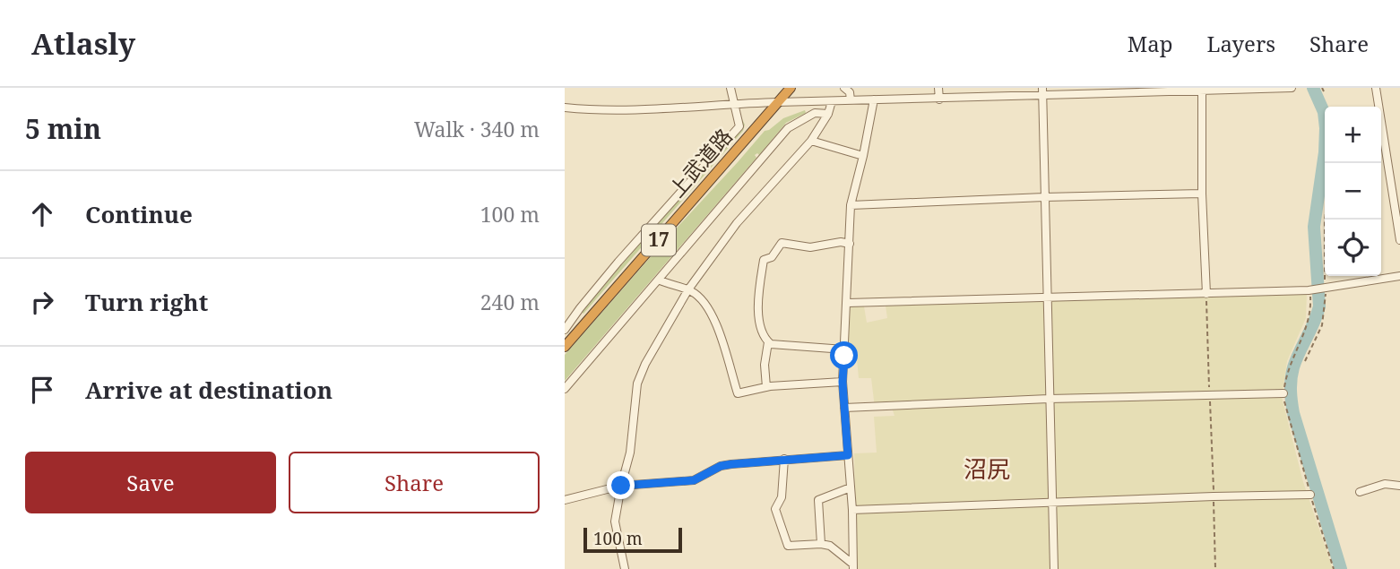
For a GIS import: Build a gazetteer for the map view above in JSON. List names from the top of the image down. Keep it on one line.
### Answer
{"streets":{"highway":["上武道路","17"]},"districts":["沼尻"],"scale_bar":"100 m","page":{"header":"Atlasly","nav":["Map","Layers","Share"],"heading":["5 min","Walk · 340 m"],"map_buttons":["+","−"],"list":[["Continue","100 m"],["Turn right","240 m"],"Arrive at destination"],"buttons":["Save","Share"],"scale":"100 m"}}
